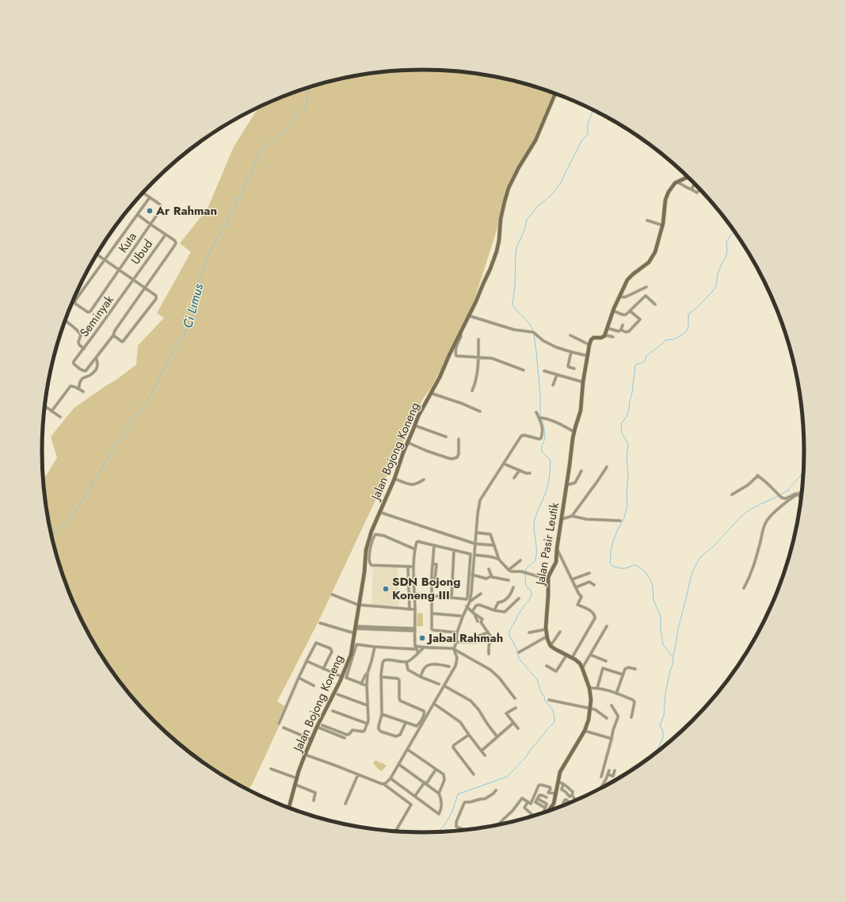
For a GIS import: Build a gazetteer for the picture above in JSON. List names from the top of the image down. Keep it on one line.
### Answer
{"streets":{"street":["Kuta","Ubud","Seminyak","Jalan Bojong Koneng","Jalan Pasir Leutik"]},"crossings":[["Kuta","Seminyak"],["Ubud","Seminyak"]],"water":["Ci Limus"],"places":["Ar Rahman","SDN Bojong Koneng III","Jabal Rahmah"]}
